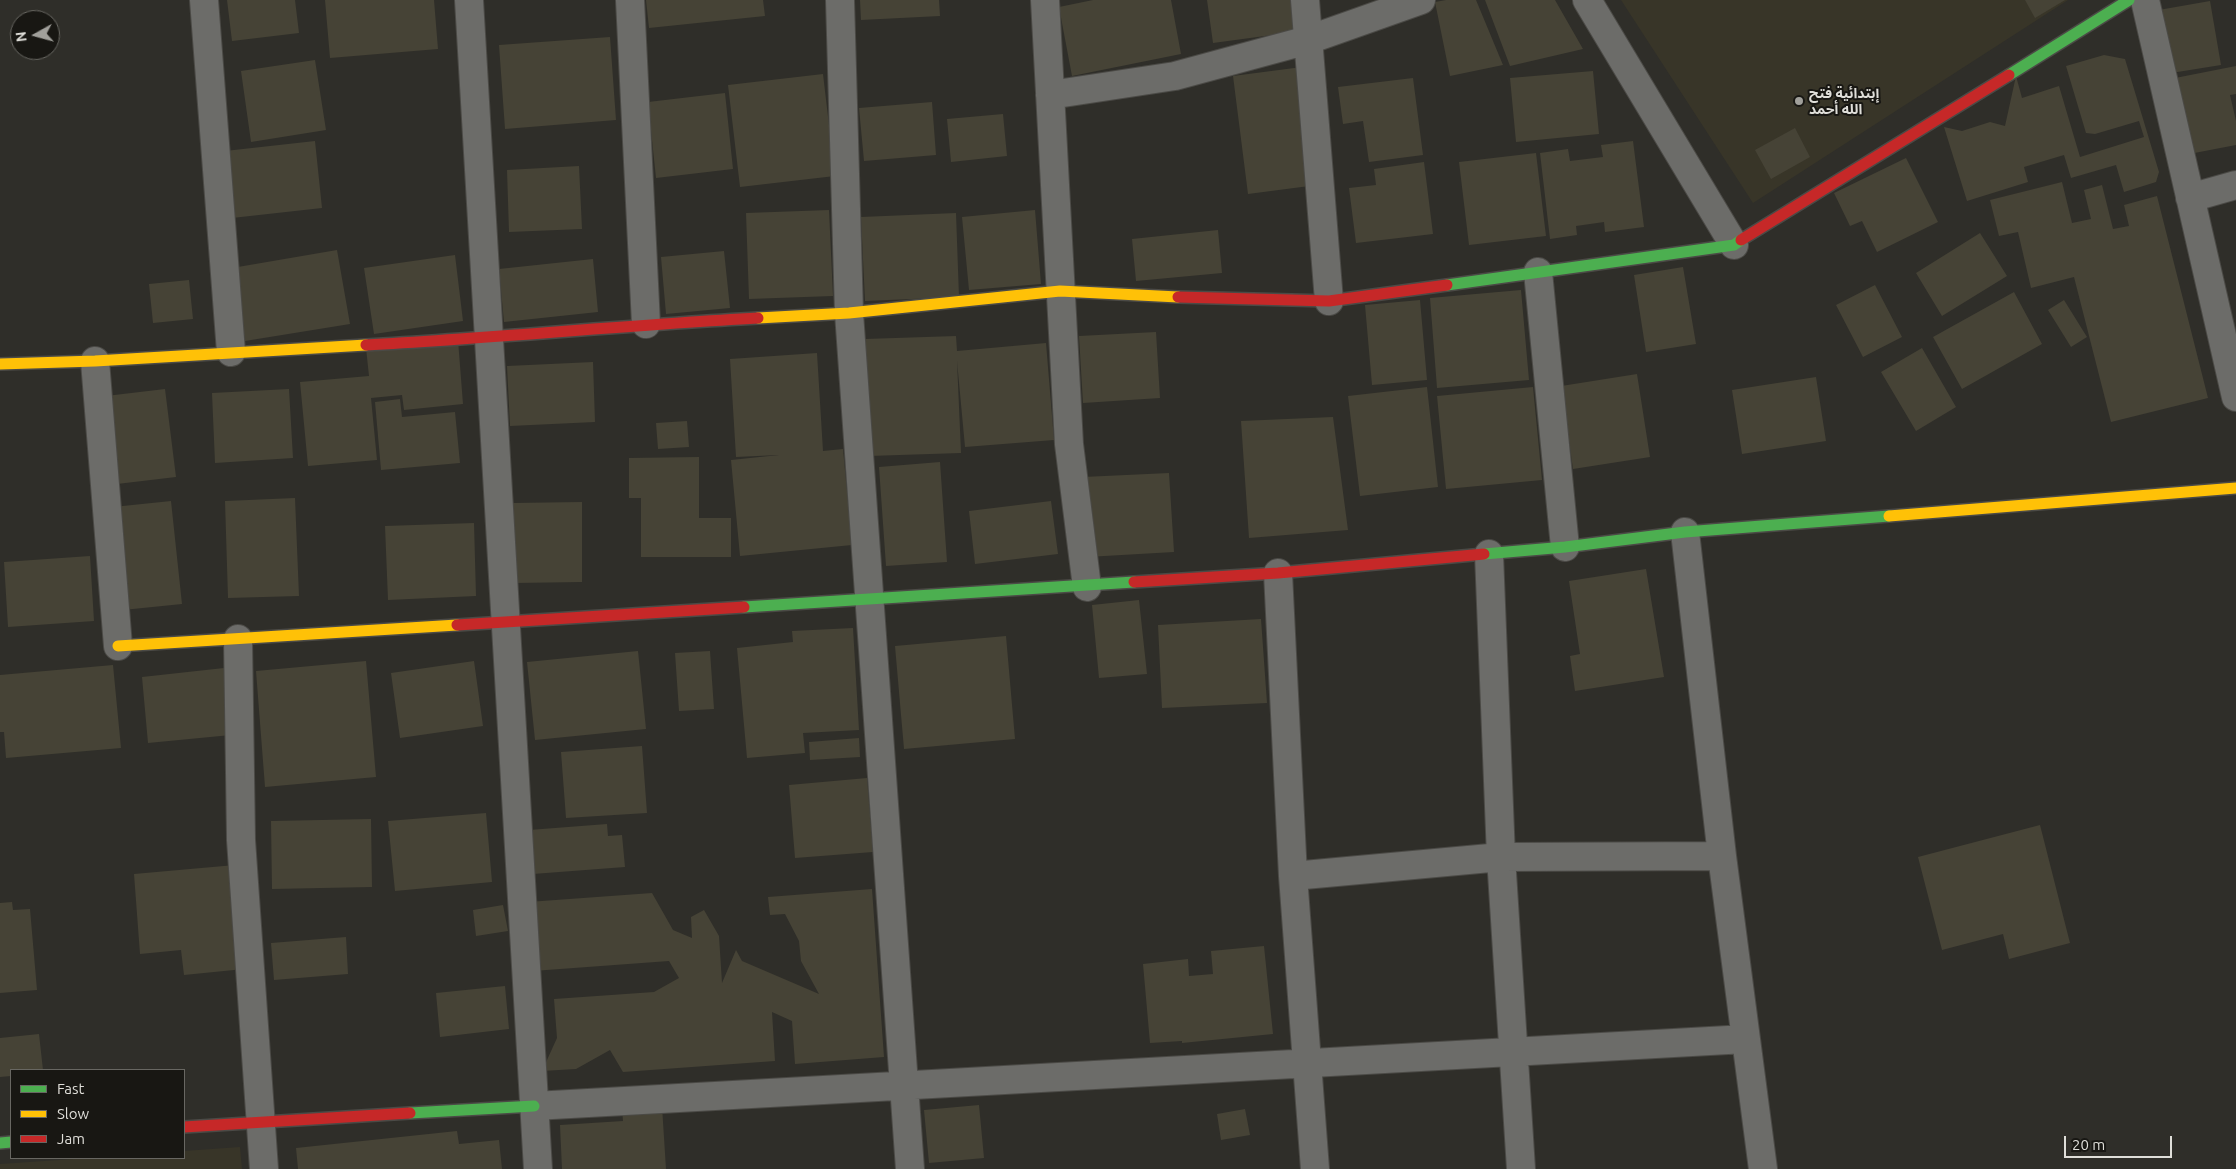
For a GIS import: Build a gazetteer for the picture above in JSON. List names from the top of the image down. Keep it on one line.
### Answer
{"places":["إبتدائية فتح الله أحمد"],"legend":["Fast","Slow","Jam"],"scale_bar":"20 m","north":"left"}
